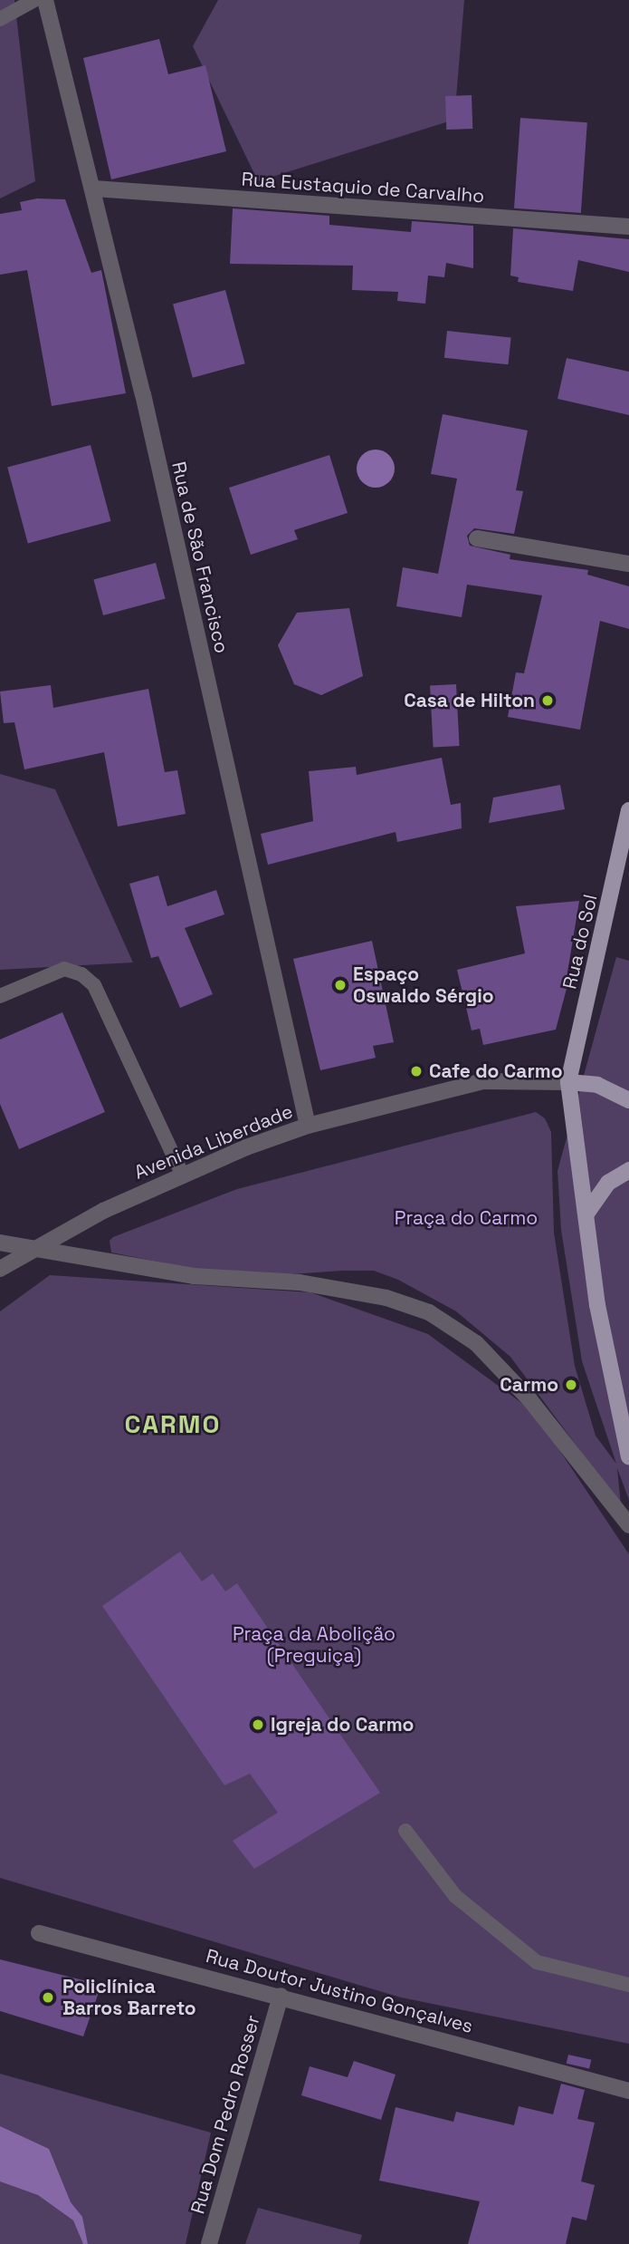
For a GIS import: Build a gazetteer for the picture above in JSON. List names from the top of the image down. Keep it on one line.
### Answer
{"streets":{"main road":["Rua do Sol"],"street":["Rua Eustaquio de Carvalho","Rua de São Francisco","Avenida Liberdade","Rua Doutor Justino Gonçalves","Rua Dom Pedro Rosser"]},"crossings":[["Rua Eustaquio de Carvalho","Rua de São Francisco"],["Rua de São Francisco","Avenida Liberdade"],["Rua do Sol","Avenida Liberdade"],["Rua Doutor Justino Gonçalves","Rua Dom Pedro Rosser"]],"districts":["CARMO"],"parks":["Praça do Carmo","Praça da Abolição (Preguiça)"],"places":["Casa de Hilton","Espaço Oswaldo Sérgio","Cafe do Carmo","Carmo","Igreja do Carmo","Policlínica Barros Barreto"]}
